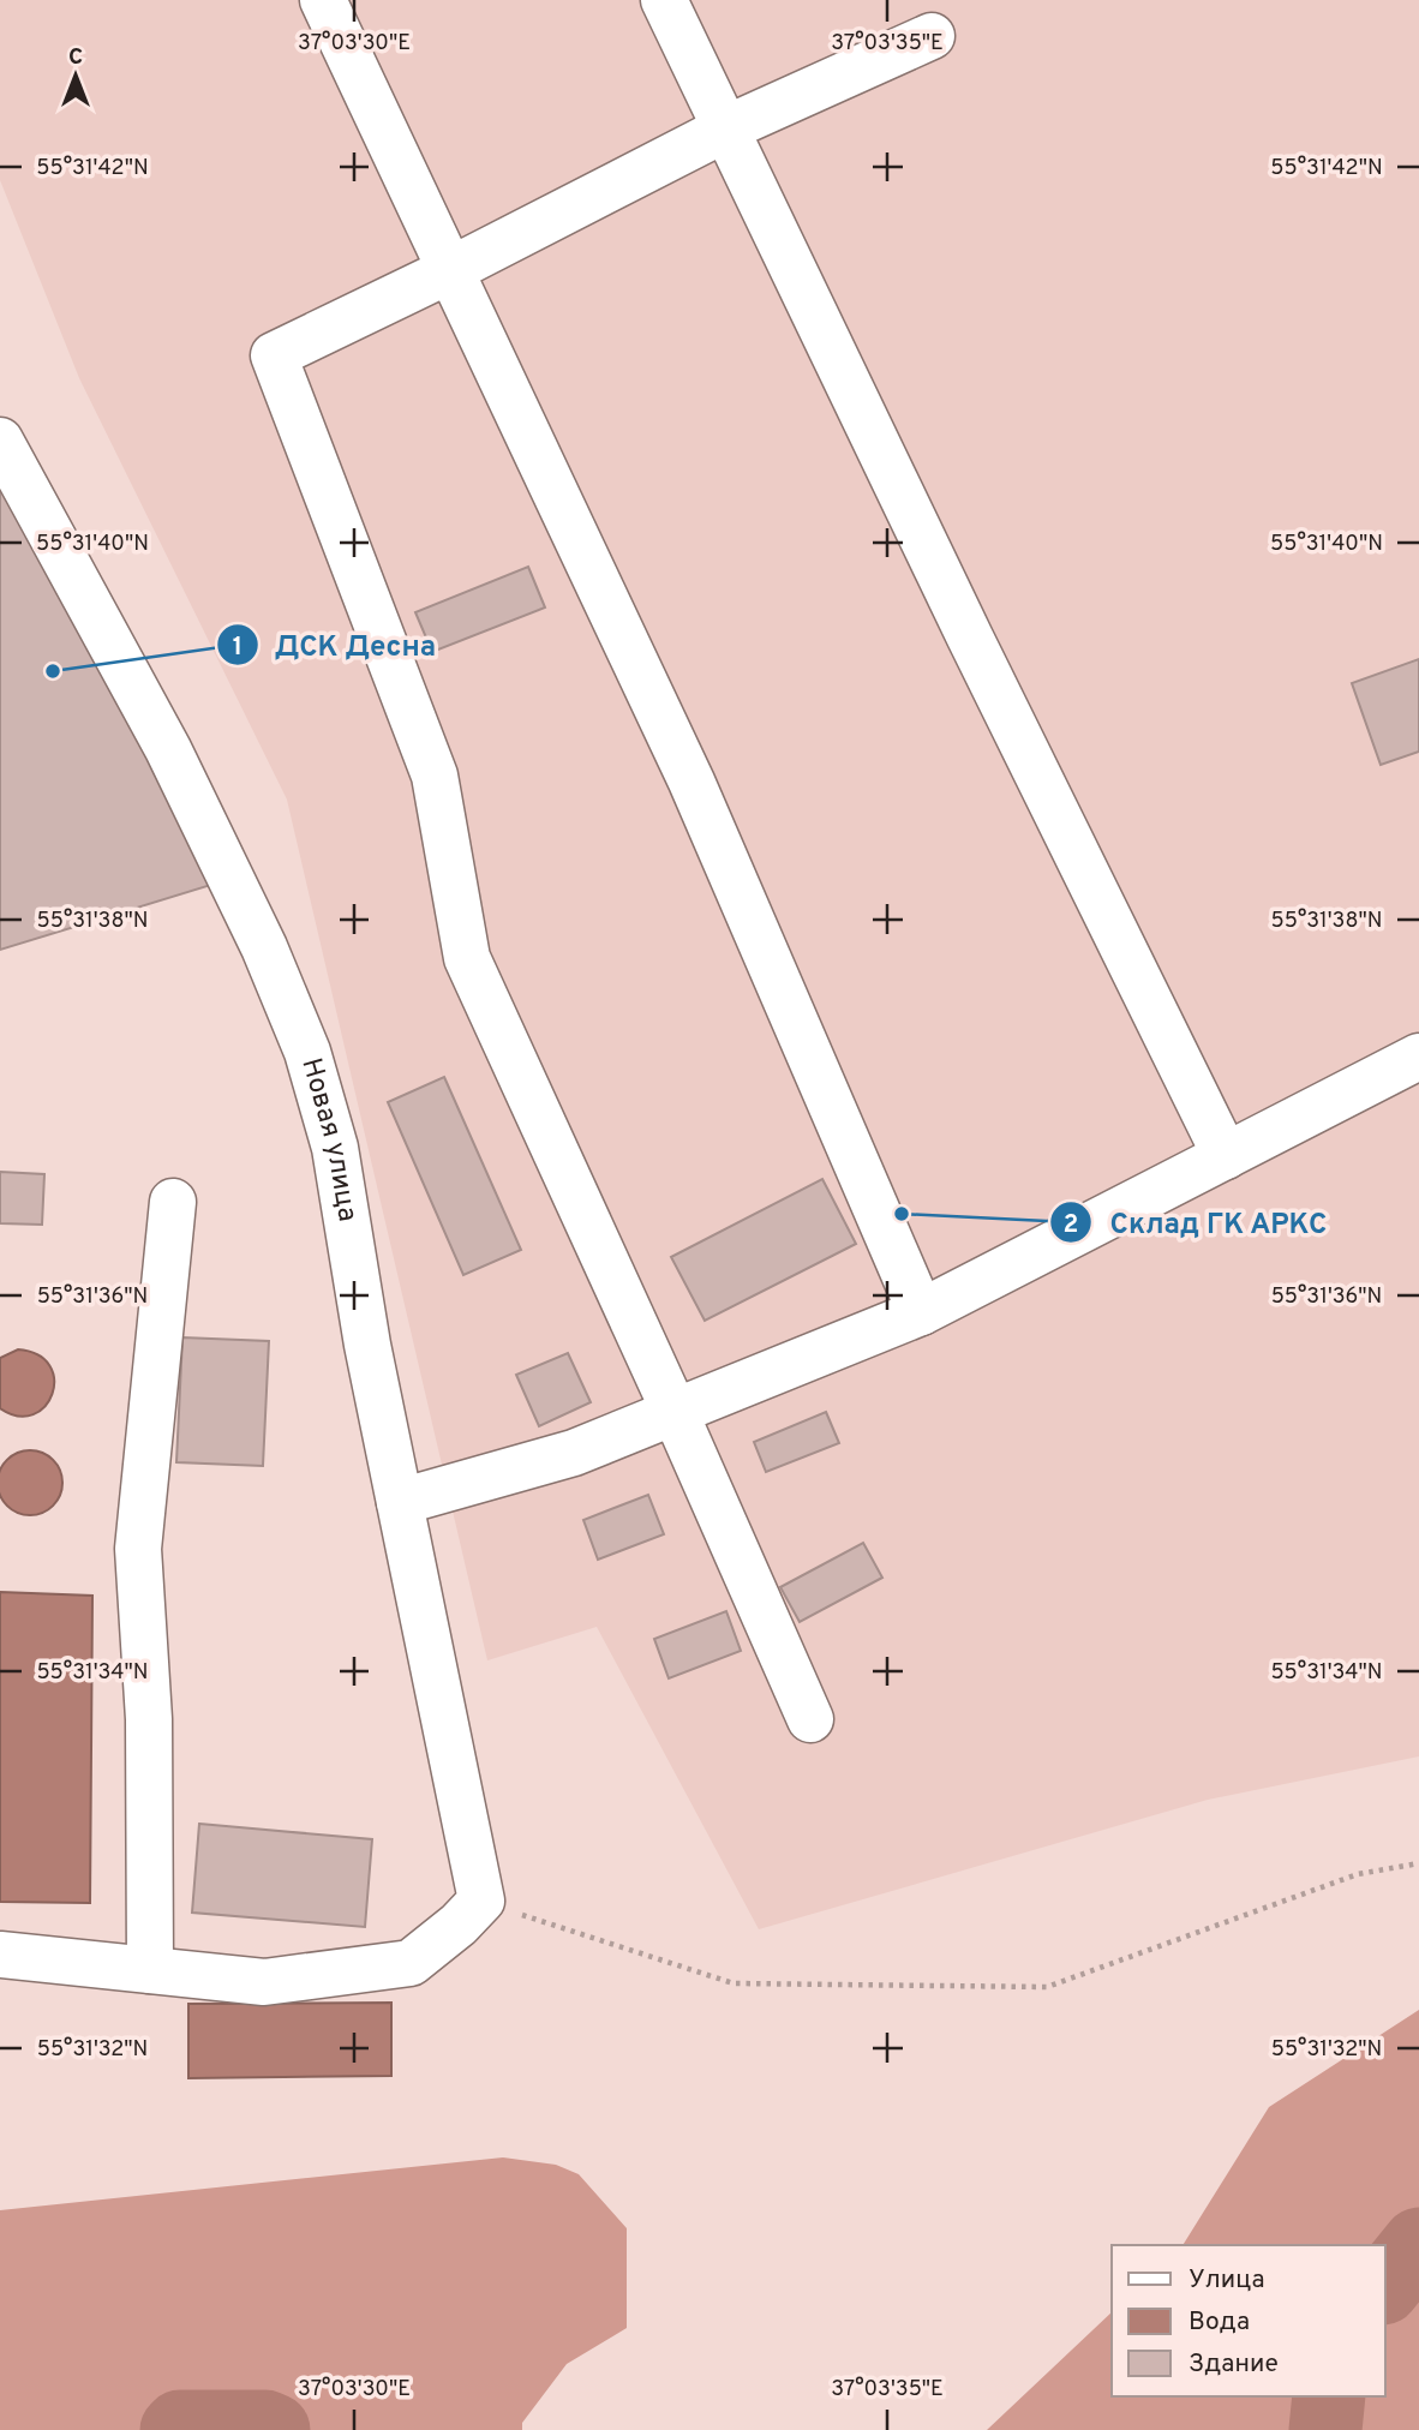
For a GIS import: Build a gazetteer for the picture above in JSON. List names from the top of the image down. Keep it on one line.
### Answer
{"streets":{"street":["Новая улица"]},"places":["ДСК Десна","Склад ГК АРКС"],"legend":["Улица","Вода","Здание"],"north":"top","coordinates":["37°03'30\"E","37°03'35\"E","55°31'42\"N","55°31'40\"N","55°31'38\"N","55°31'36\"N","55°31'34\"N","55°31'32\"N"]}
